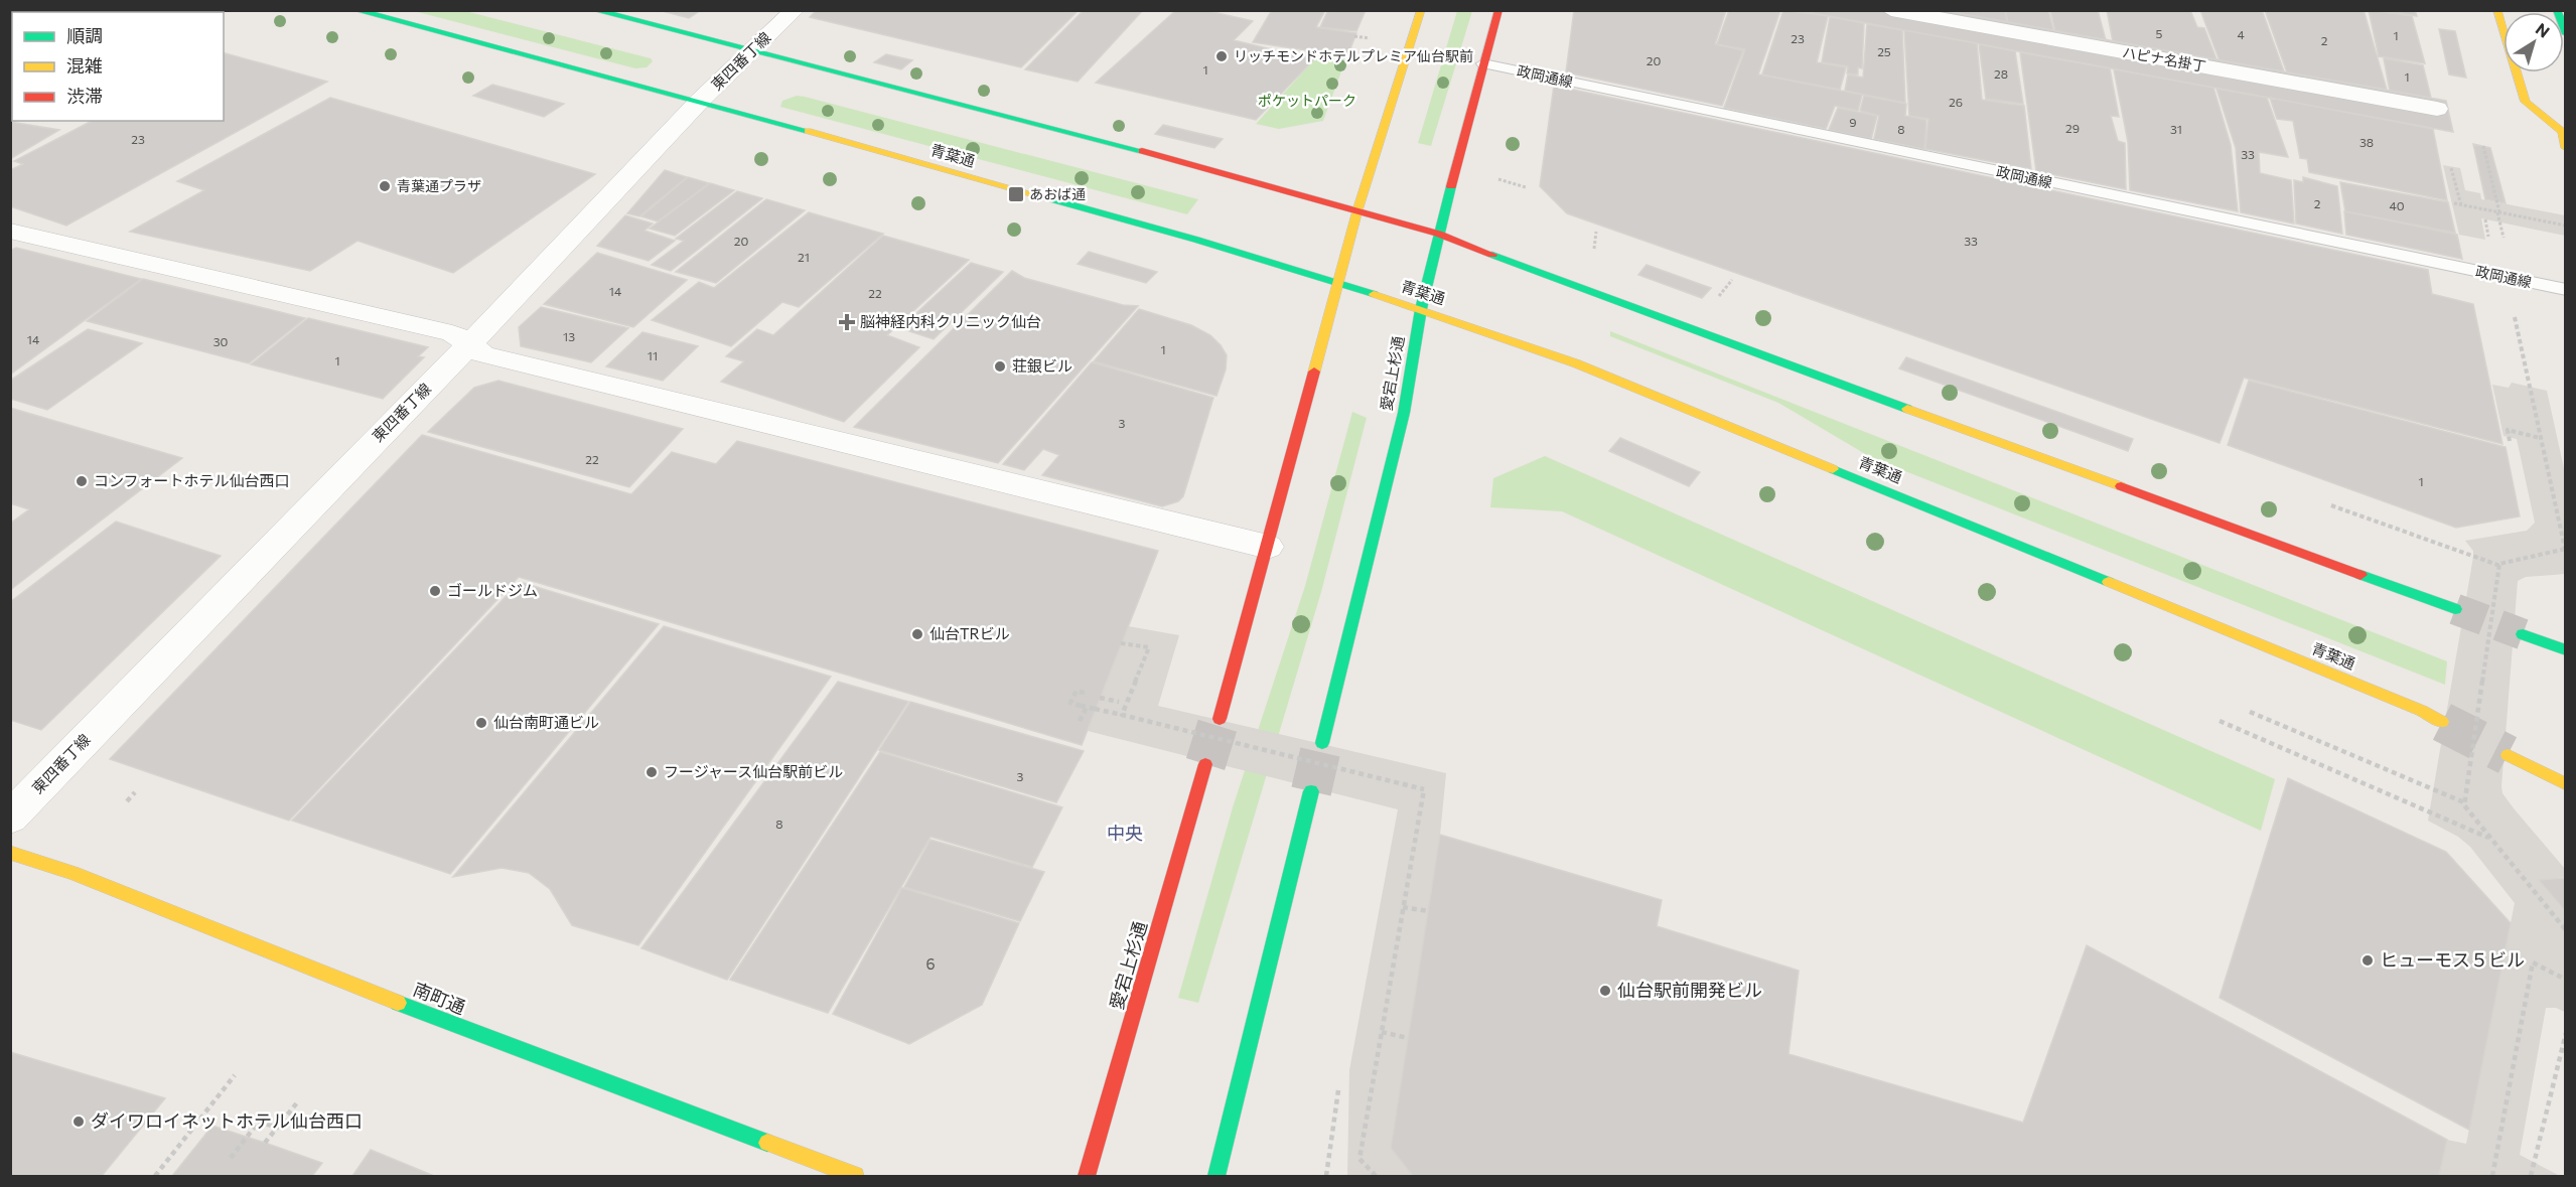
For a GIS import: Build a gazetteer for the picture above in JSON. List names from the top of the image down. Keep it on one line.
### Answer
{"streets":{"street":["ハピナ名掛丁","東四番丁線","青葉通","愛宕上杉通","南町通"],"lane":["政岡通線"]},"crossings":[["東四番丁線","青葉通"],["政岡通線","愛宕上杉通"],["青葉通","愛宕上杉通"]],"districts":["中央"],"parks":["ポケットパーク"],"places":{"other":["リッチモンドホテルプレミア仙台駅前","青葉通プラザ","荘銀ビル","コンフォートホテル仙台西口","ゴールドジム","仙台TRビル","仙台南町通ビル","フージャース仙台駅前ビル","ヒューモス５ビル","仙台駅前開発ビル","ダイワロイネットホテル仙台西口"],"transit":["あおば通"],"health":["脳神経内科クリニック仙台"]},"house_numbers":["5","4","1","23","2","25","20","1","28","1","26","9","29","8","31","23","38","33","2","40","20","33","21","14","22","13","14","30","1","11","1","3","22","1","3","8","6"],"legend":["順調","混雑","渋滞"],"north":"top right"}
